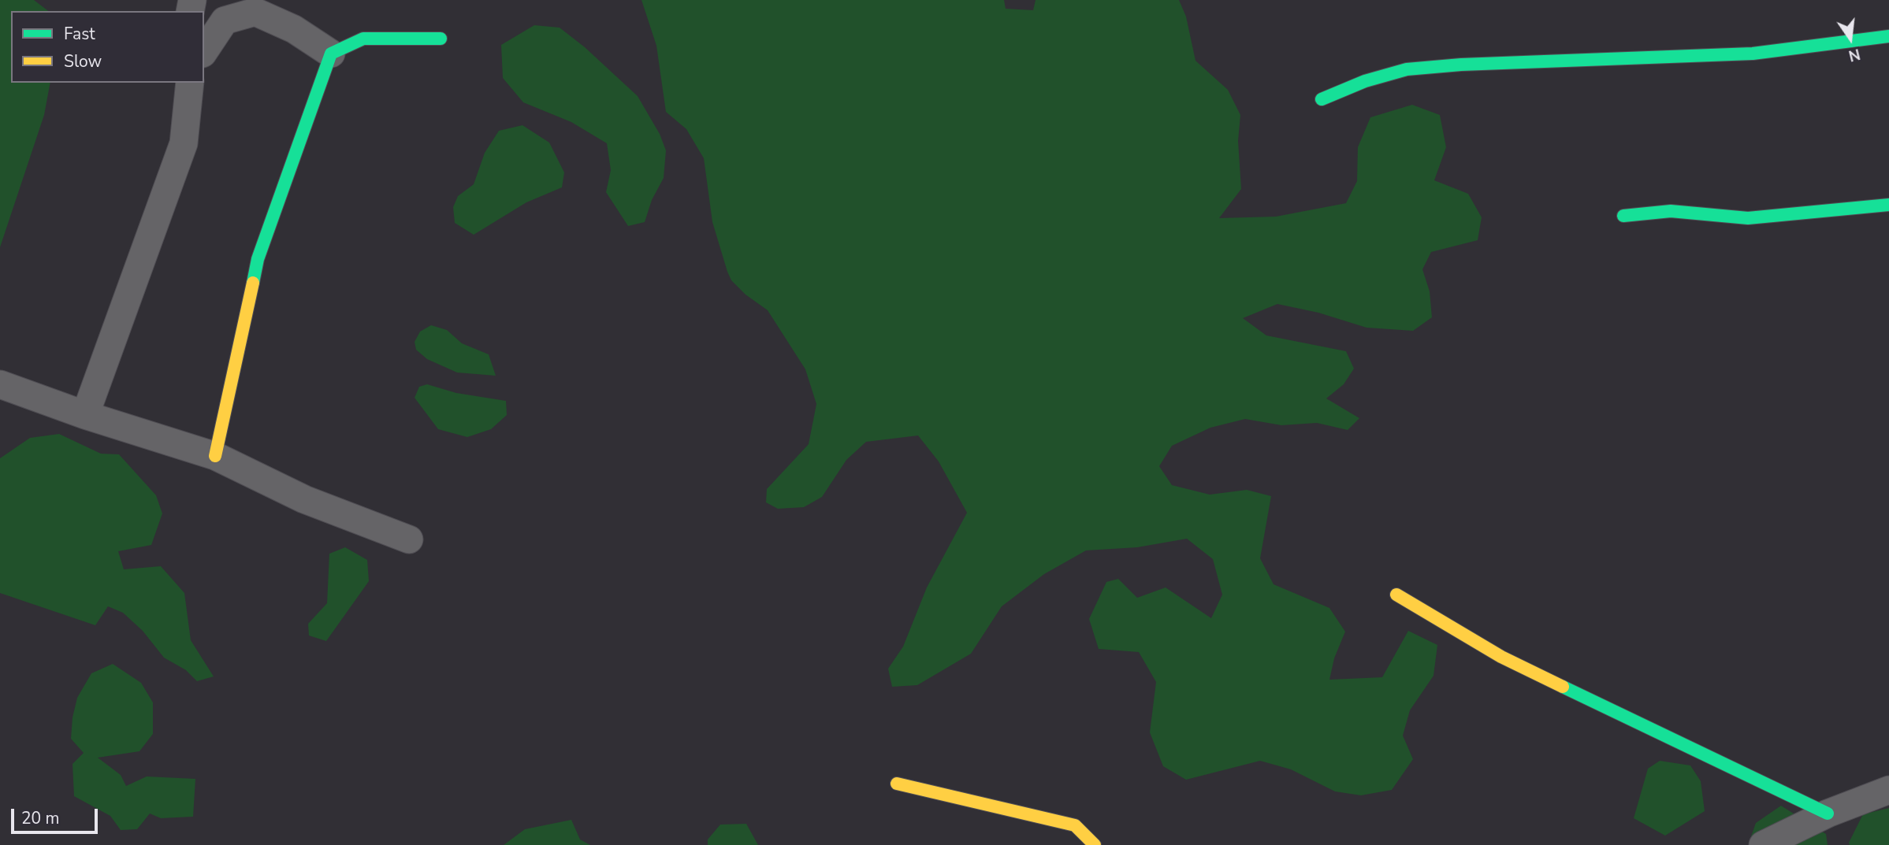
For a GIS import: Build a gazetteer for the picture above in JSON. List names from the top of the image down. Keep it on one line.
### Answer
{"legend":["Fast","Slow"],"scale_bar":"20 m","north":"bottom"}
